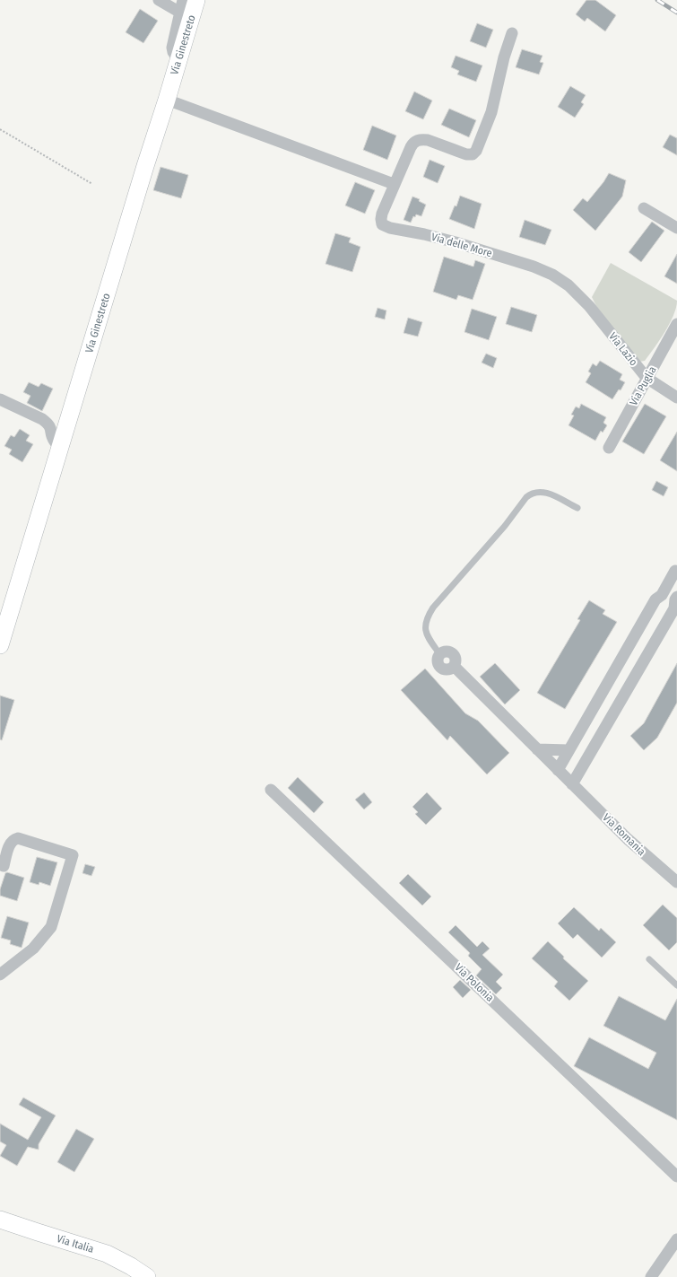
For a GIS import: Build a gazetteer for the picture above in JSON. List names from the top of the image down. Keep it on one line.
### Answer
{"streets":{"street":["Via Ginestreto","Via delle More","Via Lazio","Via Puglia","Via Romania","Via Polonia","Via Italia"]},"crossings":[["Via delle More","Via Lazio"],["Via Lazio","Via Puglia"]]}
